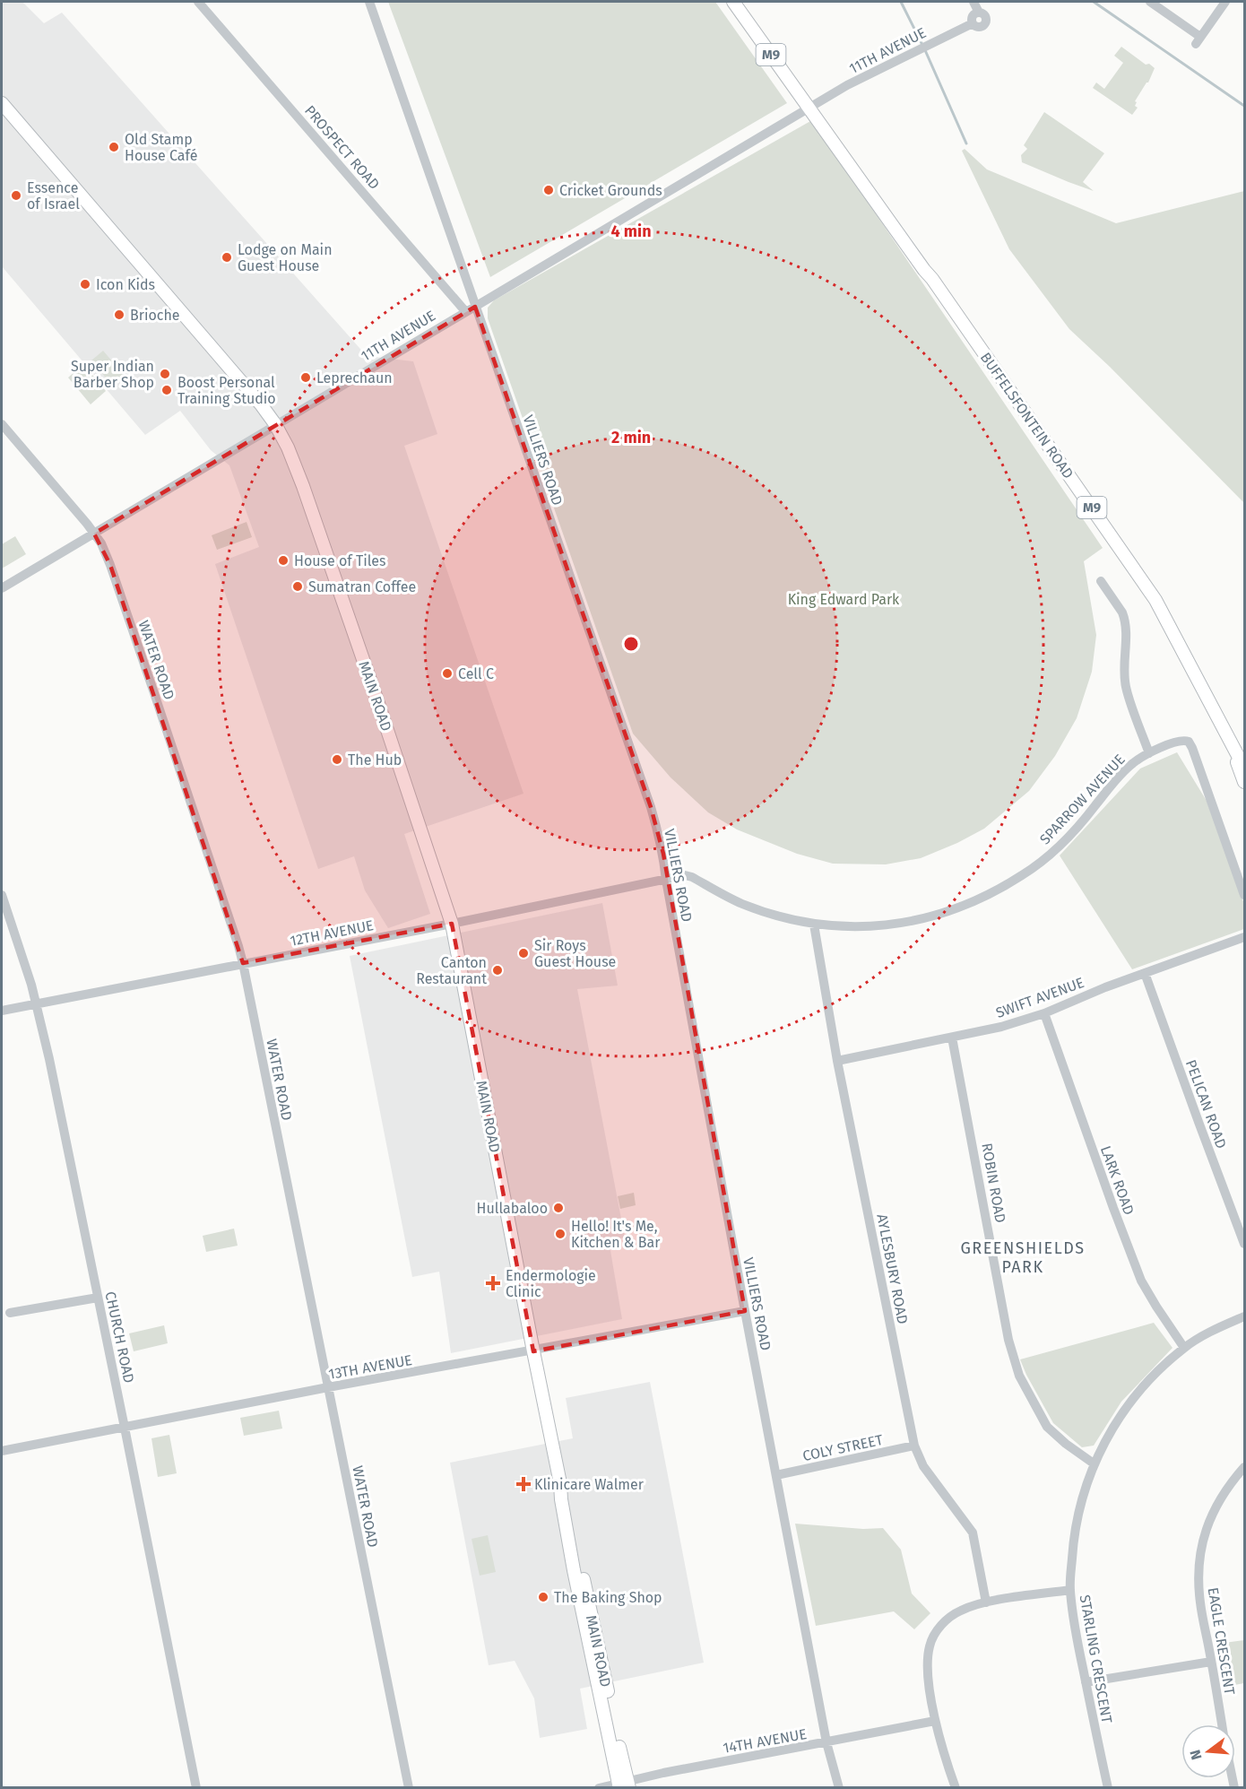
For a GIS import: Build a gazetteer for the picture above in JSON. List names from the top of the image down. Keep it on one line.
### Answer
{"streets":{"main road":["M9","BUFFELSFONTEIN ROAD","MAIN ROAD"],"street":["11TH AVENUE","PROSPECT ROAD","VILLIERS ROAD","WATER ROAD","SPARROW AVENUE","12TH AVENUE","SWIFT AVENUE","PELICAN ROAD","LARK ROAD","ROBIN ROAD","AYLESBURY ROAD","CHURCH ROAD","13TH AVENUE","COLY STREET","EAGLE CRESCENT","STARLING CRESCENT","14TH AVENUE"]},"crossings":[["11TH AVENUE","PROSPECT ROAD"],["11TH AVENUE","BUFFELSFONTEIN ROAD"],["11TH AVENUE","VILLIERS ROAD"],["11TH AVENUE","WATER ROAD"],["11TH AVENUE","MAIN ROAD"],["VILLIERS ROAD","SPARROW AVENUE"],["VILLIERS ROAD","12TH AVENUE"],["VILLIERS ROAD","13TH AVENUE"],["VILLIERS ROAD","COLY STREET"],["VILLIERS ROAD","14TH AVENUE"],["WATER ROAD","12TH AVENUE"],["WATER ROAD","13TH AVENUE"],["MAIN ROAD","12TH AVENUE"],["MAIN ROAD","13TH AVENUE"],["MAIN ROAD","14TH AVENUE"],["SPARROW AVENUE","12TH AVENUE"],["SPARROW AVENUE","AYLESBURY ROAD"],["12TH AVENUE","CHURCH ROAD"],["SWIFT AVENUE","PELICAN ROAD"],["SWIFT AVENUE","LARK ROAD"],["SWIFT AVENUE","ROBIN ROAD"],["SWIFT AVENUE","AYLESBURY ROAD"],["LARK ROAD","STARLING CRESCENT"],["ROBIN ROAD","STARLING CRESCENT"],["AYLESBURY ROAD","COLY STREET"],["CHURCH ROAD","13TH AVENUE"]],"districts":["GREENSHIELDS PARK"],"parks":["King Edward Park"],"places":{"other":["Old Stamp House Café","Cricket Grounds","Essence of Israel","Lodge on Main Guest House","Icon Kids","Brioche","Super Indian Barber Shop","Leprechaun","Boost Personal Training Studio","House of Tiles","Sumatran Coffee","Cell C","The Hub","Sir Roys Guest House","Canton Restaurant","Hullabaloo","Hello! It's Me, Kitchen & Bar","The Baking Shop"],"health":["Endermologie Clinic","Klinicare Walmer"]},"north":"left","rings":["4 min","2 min"]}
